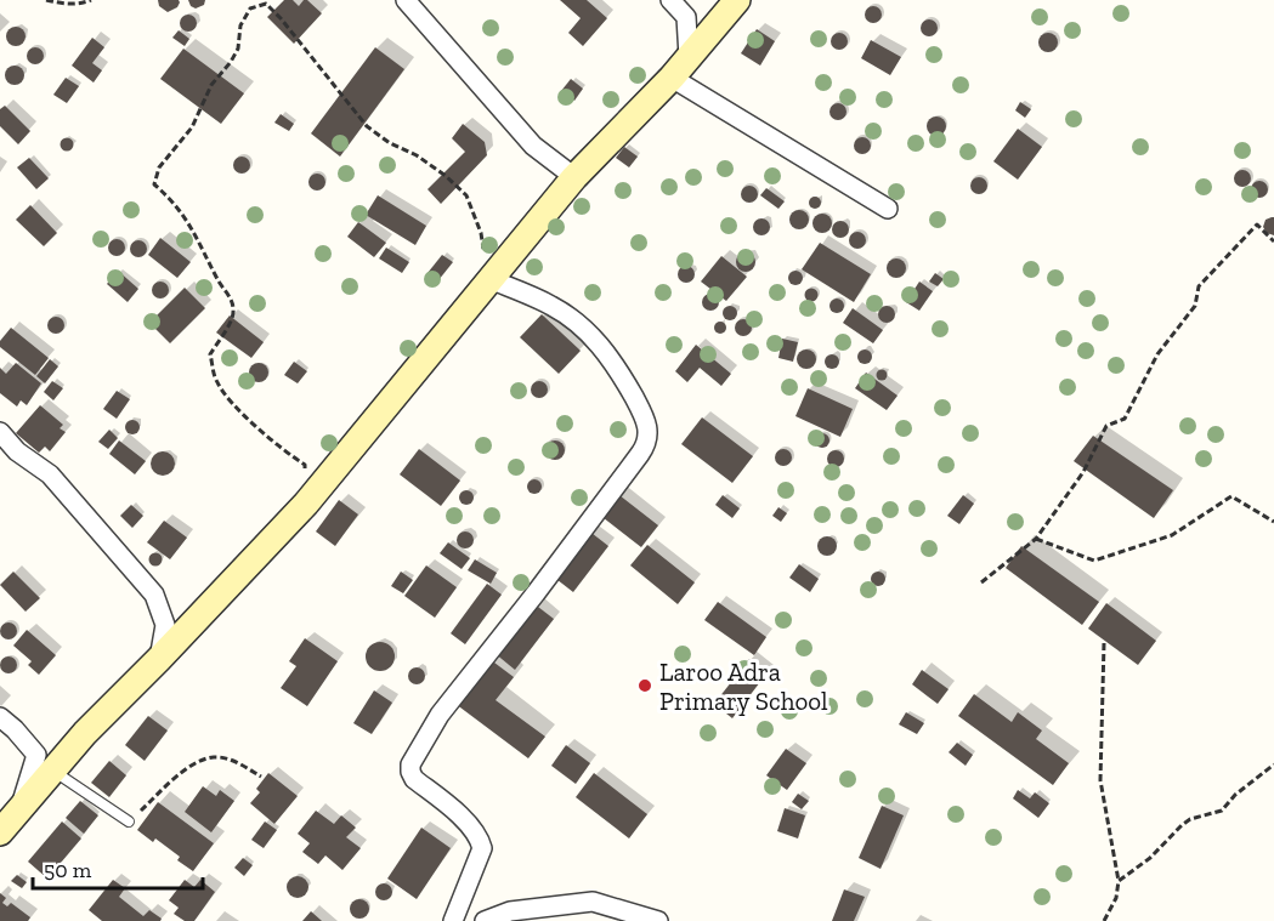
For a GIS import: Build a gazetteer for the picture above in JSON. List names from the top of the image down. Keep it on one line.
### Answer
{"places":["Laroo Adra Primary School"],"scale_bar":"50 m"}
